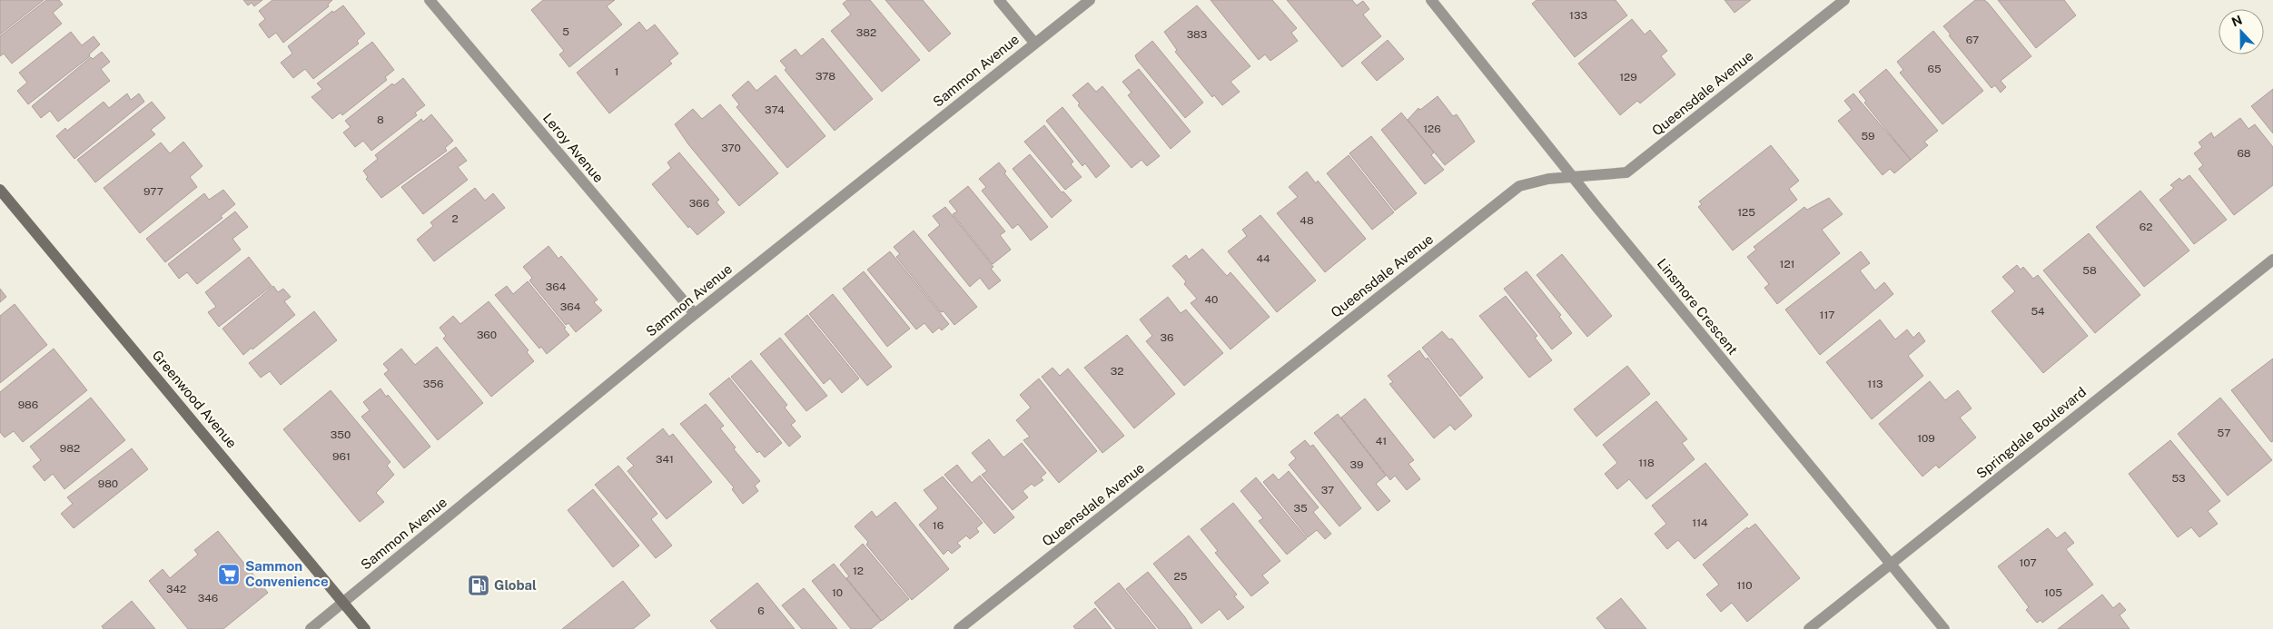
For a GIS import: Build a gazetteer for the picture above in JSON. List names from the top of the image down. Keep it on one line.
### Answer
{"streets":{"street":["Sammon Avenue","Queensdale Avenue","Leroy Avenue","Linsmore Crescent","Greenwood Avenue","Springdale Boulevard"]},"crossings":[["Sammon Avenue","Leroy Avenue"],["Sammon Avenue","Greenwood Avenue"],["Queensdale Avenue","Linsmore Crescent"],["Linsmore Crescent","Springdale Boulevard"]],"places":{"supermarket":["Sammon Convenience"],"fuel station":["Global"]},"house_numbers":["133","5","382","383","67","65","1","378","129","374","8","126","59","370","68","977","366","125","2","48","62","44","121","58","364","40","364","54","117","360","36","32","356","113","986","57","350","109","41","982","961","341","118","39","53","980","37","35","114","16","107","12","25","110","342","10","105","346","6"],"north":"top"}
